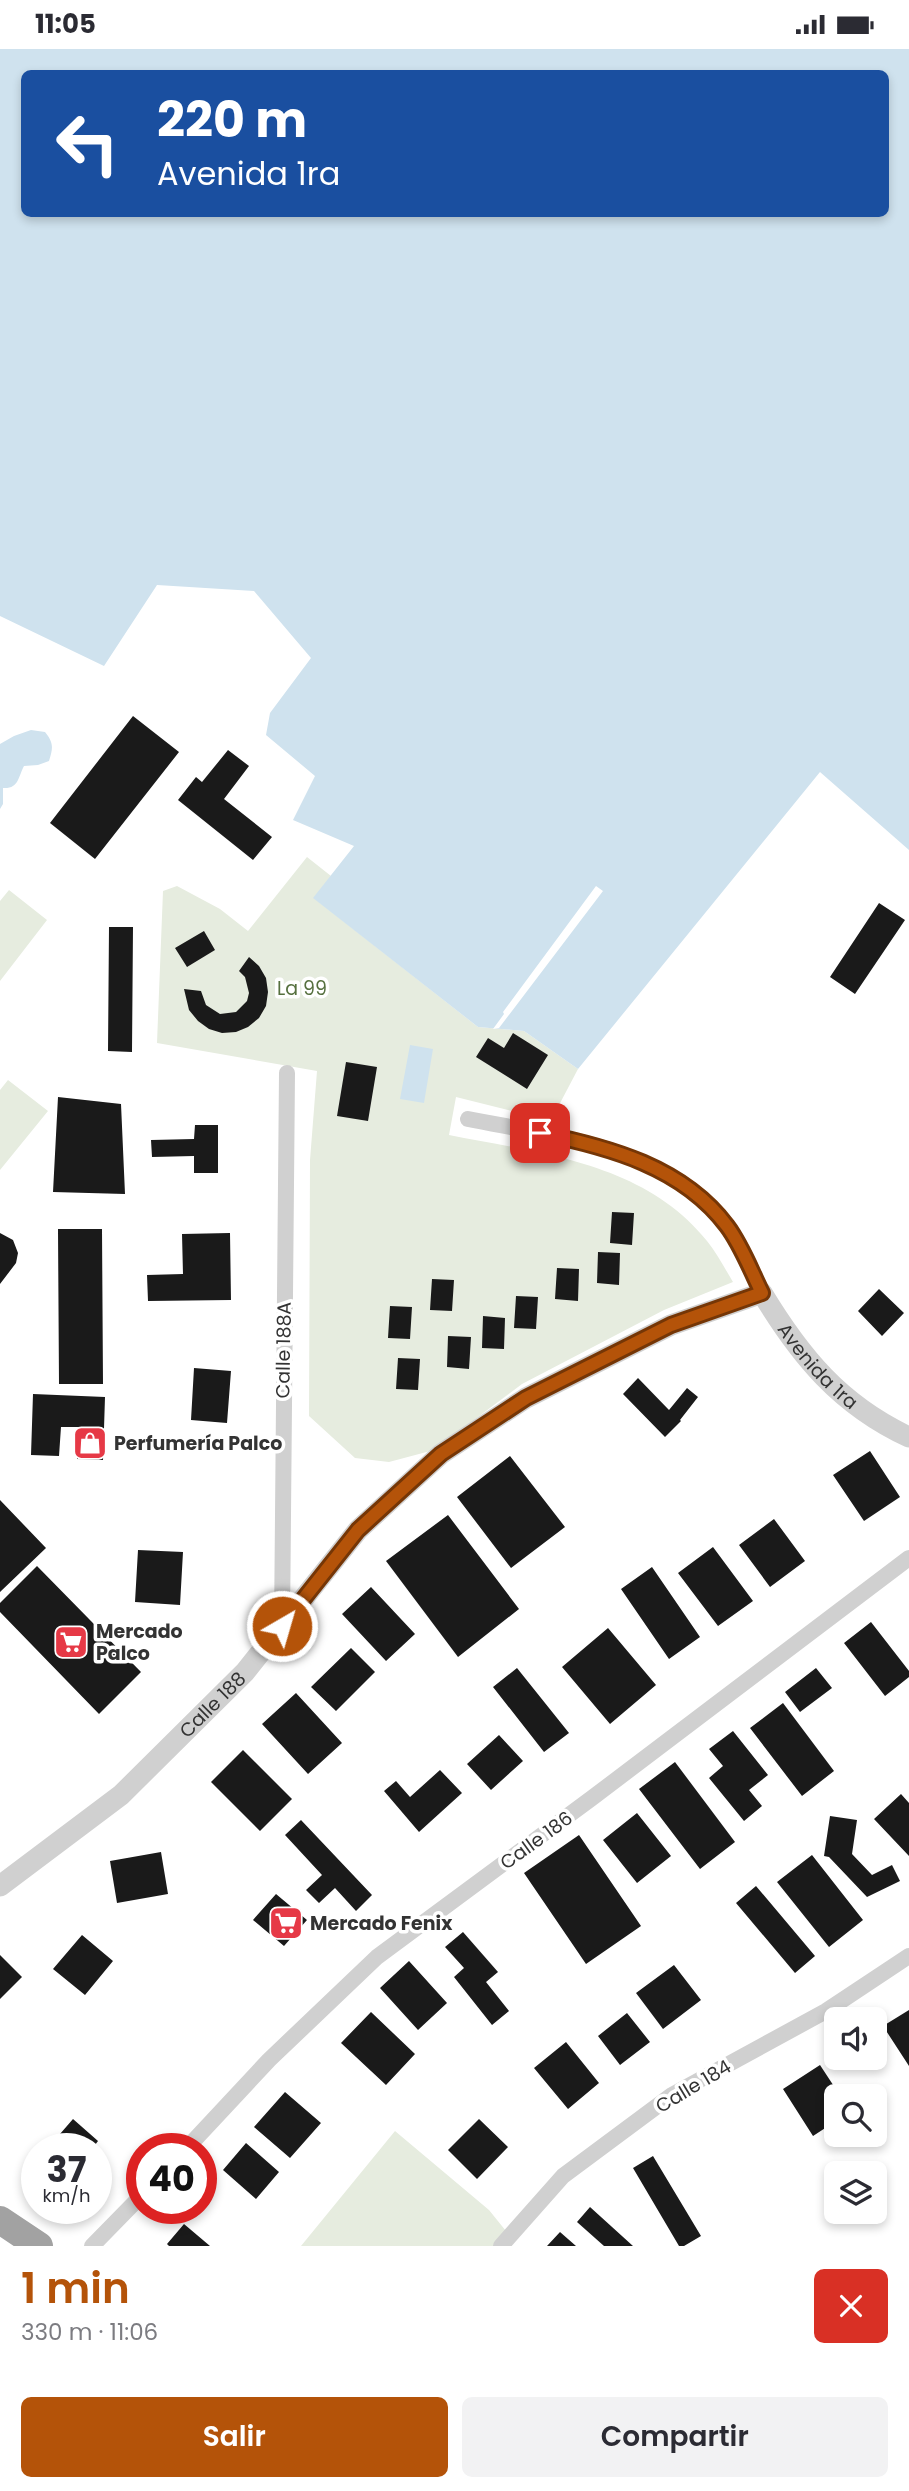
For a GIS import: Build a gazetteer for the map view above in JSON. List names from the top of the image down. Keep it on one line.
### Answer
{"streets":{"street":["Calle 188A","Avenida 1ra","Calle 188","Calle 186","Calle 184"]},"crossings":[["Calle 188A","Calle 188"],["Avenida 1ra","Calle 188"]],"parks":["La 99"],"places":{"shop":["Perfumería Palco"],"supermarket":["Mercado Palco","Mercado Fenix"]},"page":{"status":"11:05","turn":["220 m","Avenida 1ra"],"speed":"37 km/h","limit":"40","heading":["1 min","330 m · 11:06"],"buttons":["Salir","Compartir"]}}
